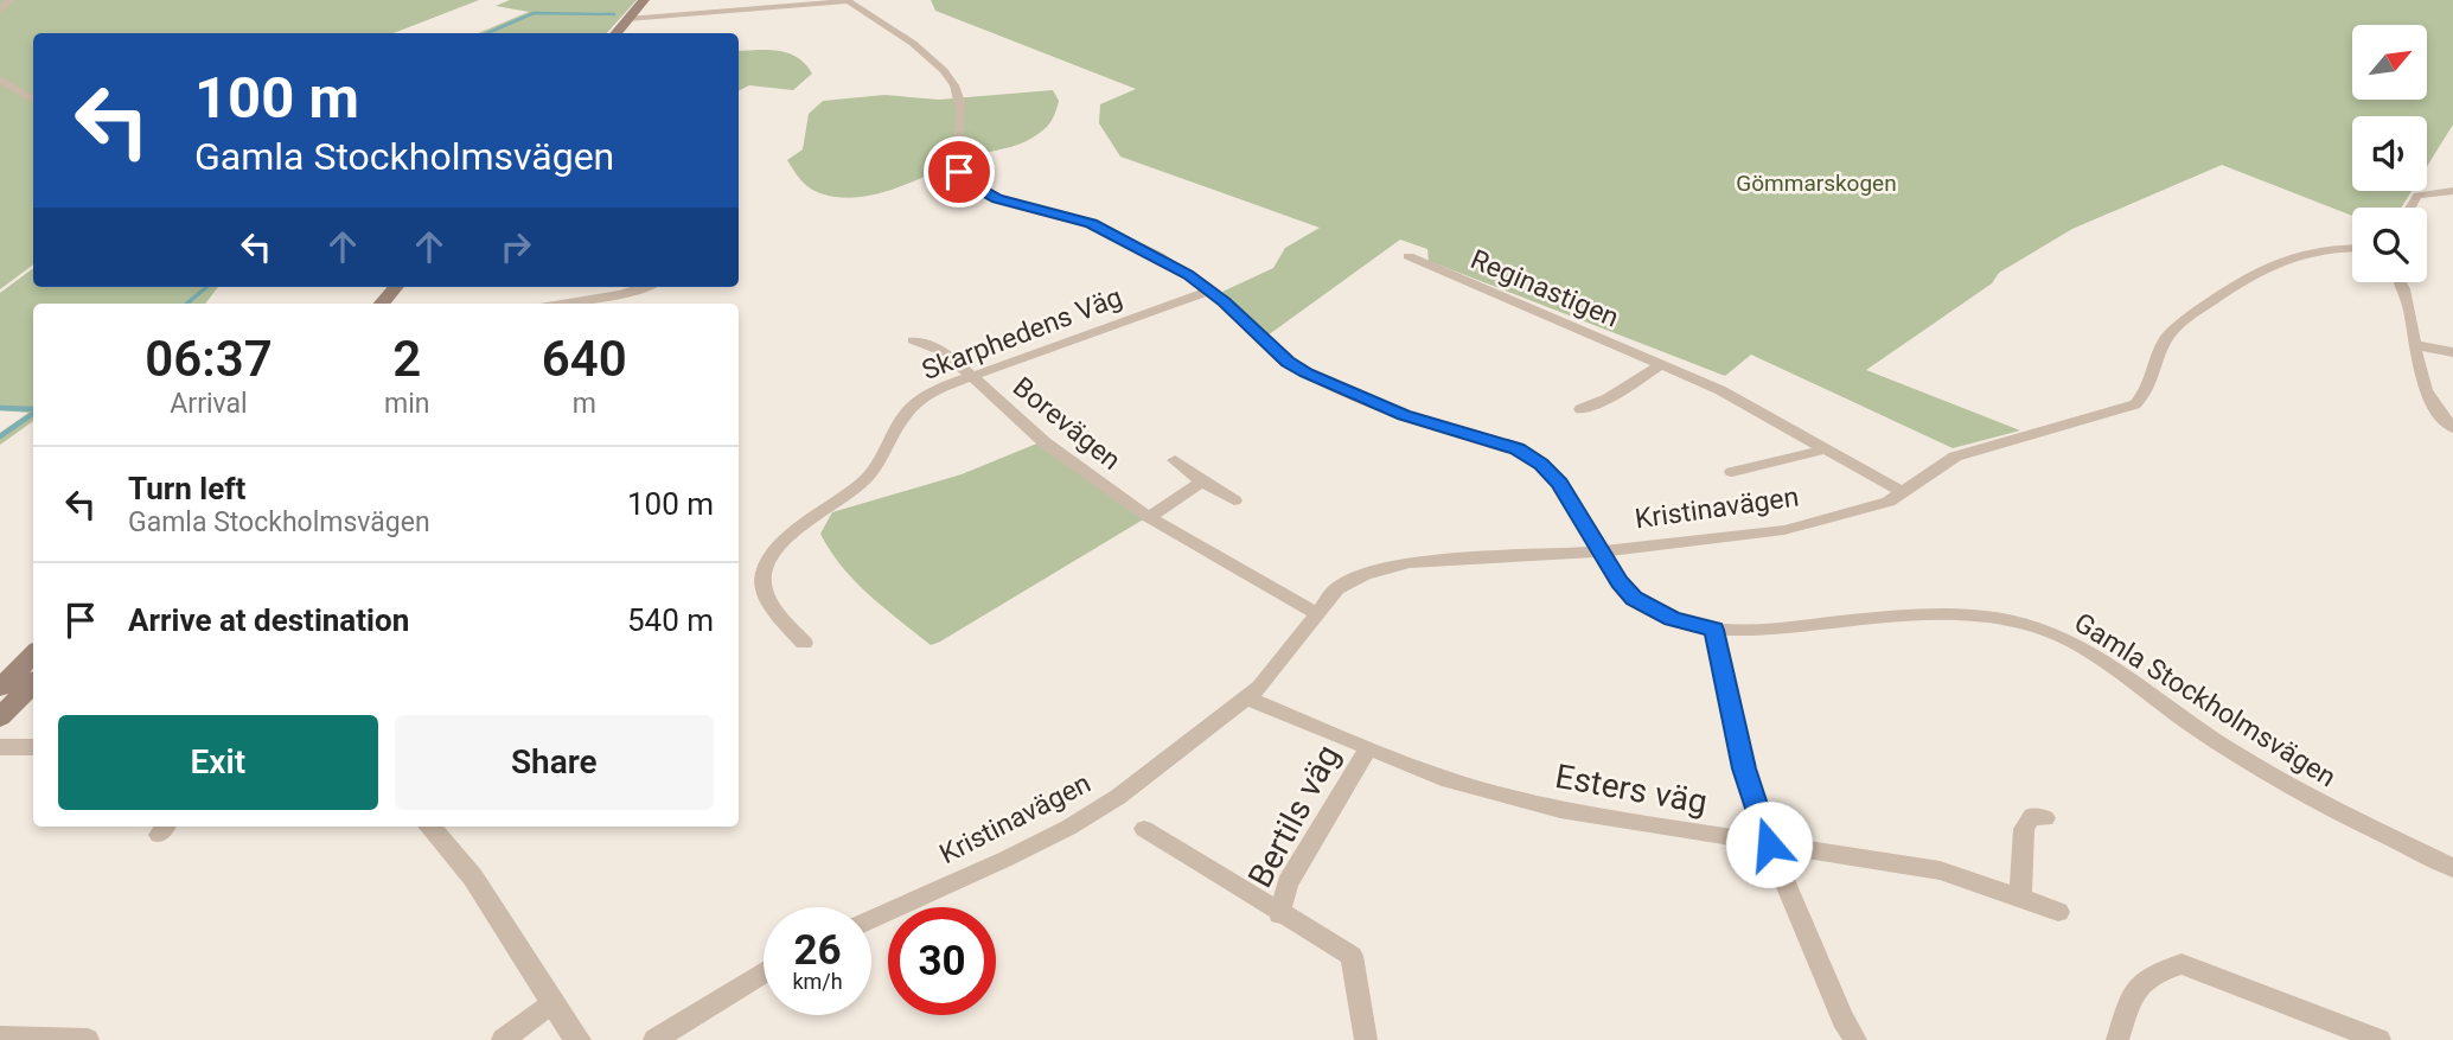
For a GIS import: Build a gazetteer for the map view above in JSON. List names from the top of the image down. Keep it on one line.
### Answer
{"streets":{"street":["Reginastigen","Skarphedens Väg","Borevägen","Kristinavägen","Gamla Stockholmsvägen","Esters väg","Bertils väg"]},"crossings":[["Reginastigen","Kristinavägen"],["Skarphedens Väg","Borevägen"],["Skarphedens Väg","Gamla Stockholmsvägen"],["Borevägen","Kristinavägen"],["Kristinavägen","Gamla Stockholmsvägen"],["Kristinavägen","Esters väg"],["Esters väg","Bertils väg"]],"parks":["Gömmarskogen"],"north":"top right","page":{"turn":["100 m","Gamla Stockholmsvägen"],"eta":["06:37","Arrival","2","min","640","m"],"list":[{"name":"Turn left","note":"Gamla Stockholmsvägen","value":"100 m"},{"name":"Arrive at destination","value":"540 m"}],"buttons":["Exit","Share"],"speed":"26 km/h","limit":"30"}}
